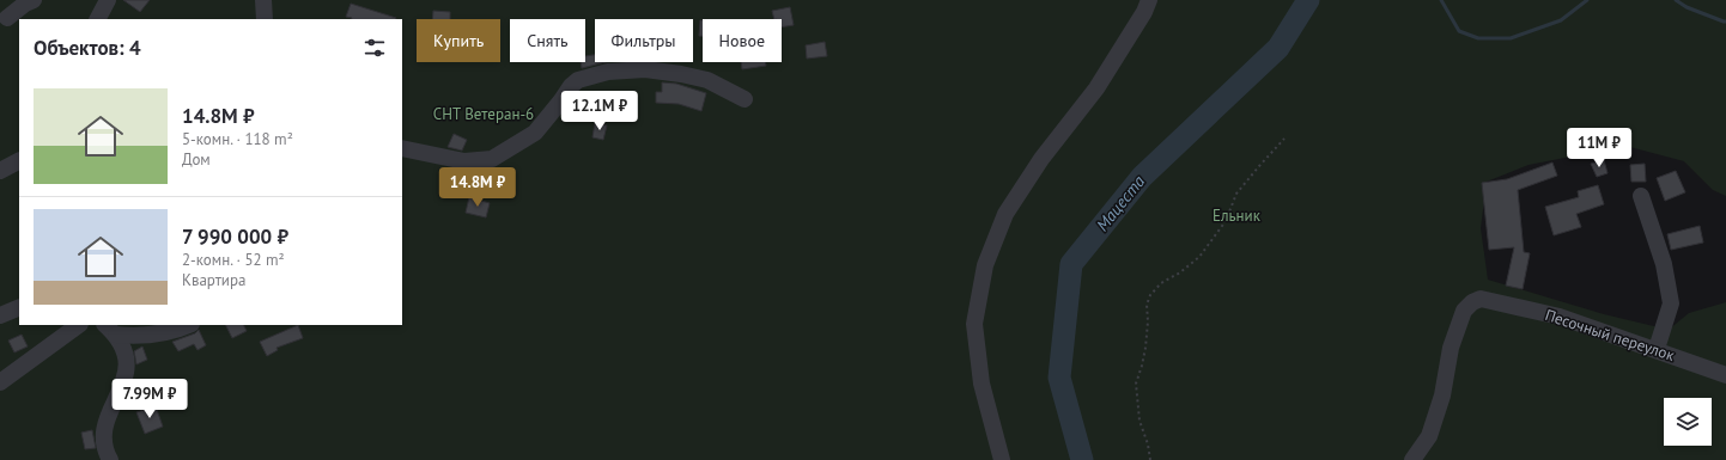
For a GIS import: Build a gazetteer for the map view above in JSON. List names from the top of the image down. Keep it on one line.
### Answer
{"streets":{"street":["Песочный переулок"]},"water":["Мацеста"],"parks":["СНТ Ветеран-6","Ельник"],"page":{"chip":["Купить","Снять","Фильтры","Новое"],"heading":"Объектов: 4","list":[{"name":"14.8M ₽","note":"5-комн. · 118 m² · Дом"},{"name":"7 990 000 ₽","note":"2-комн. · 52 m² · Квартира"}],"price":["12.1M ₽","11M ₽","14.8M ₽","7.99M ₽"]}}
